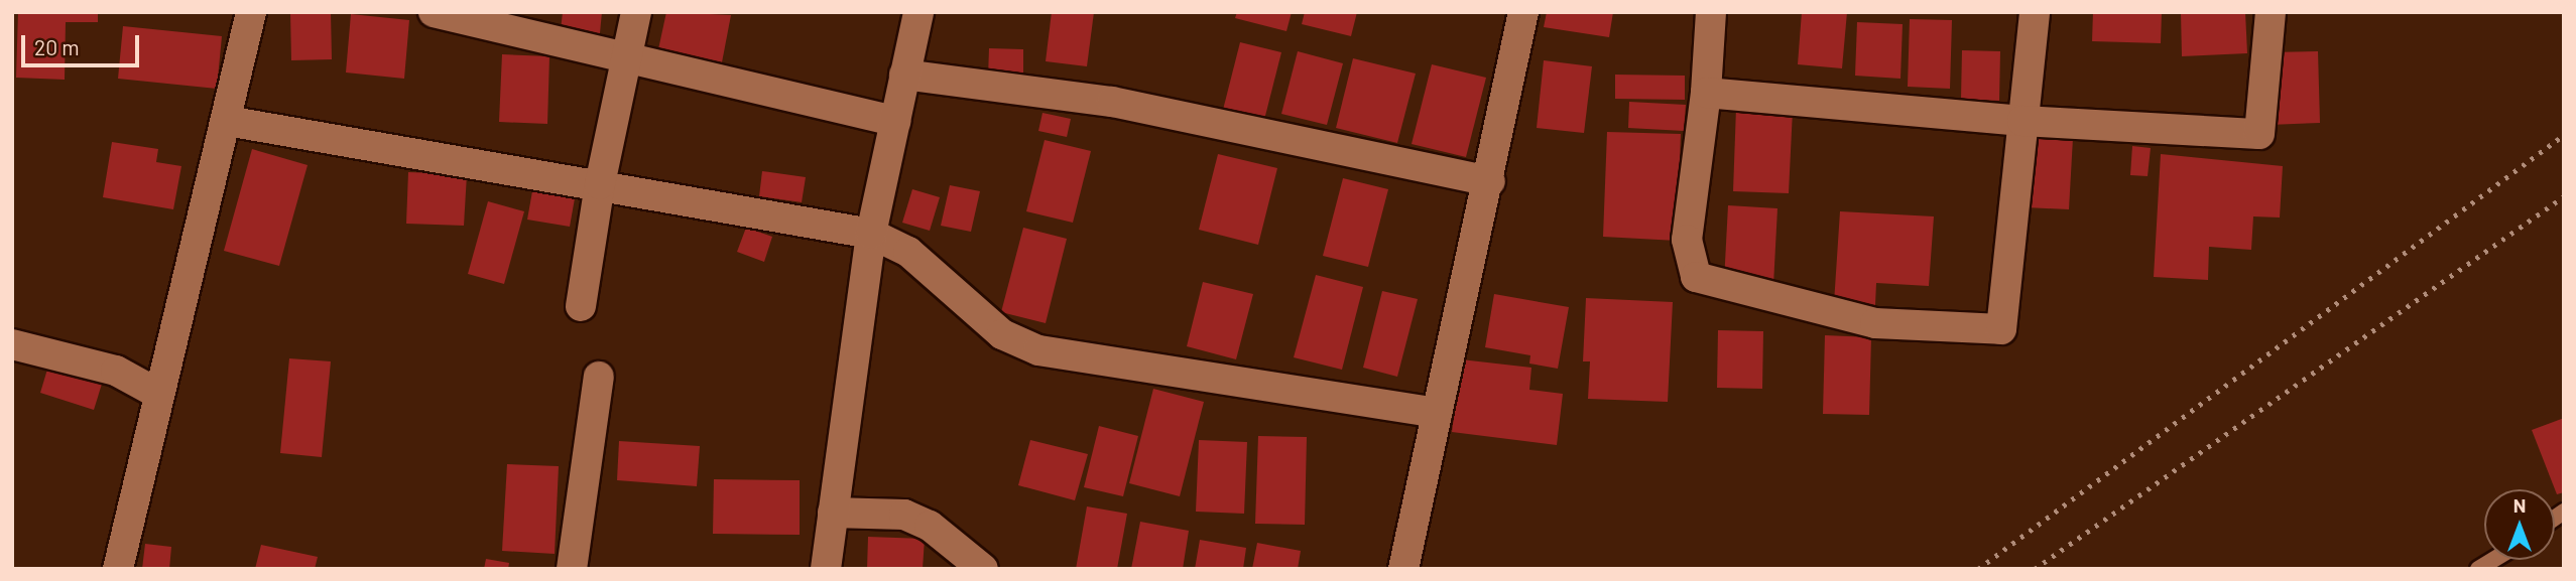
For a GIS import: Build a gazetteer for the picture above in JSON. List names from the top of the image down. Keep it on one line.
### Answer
{"scale_bar":"20 m","north":"top"}
